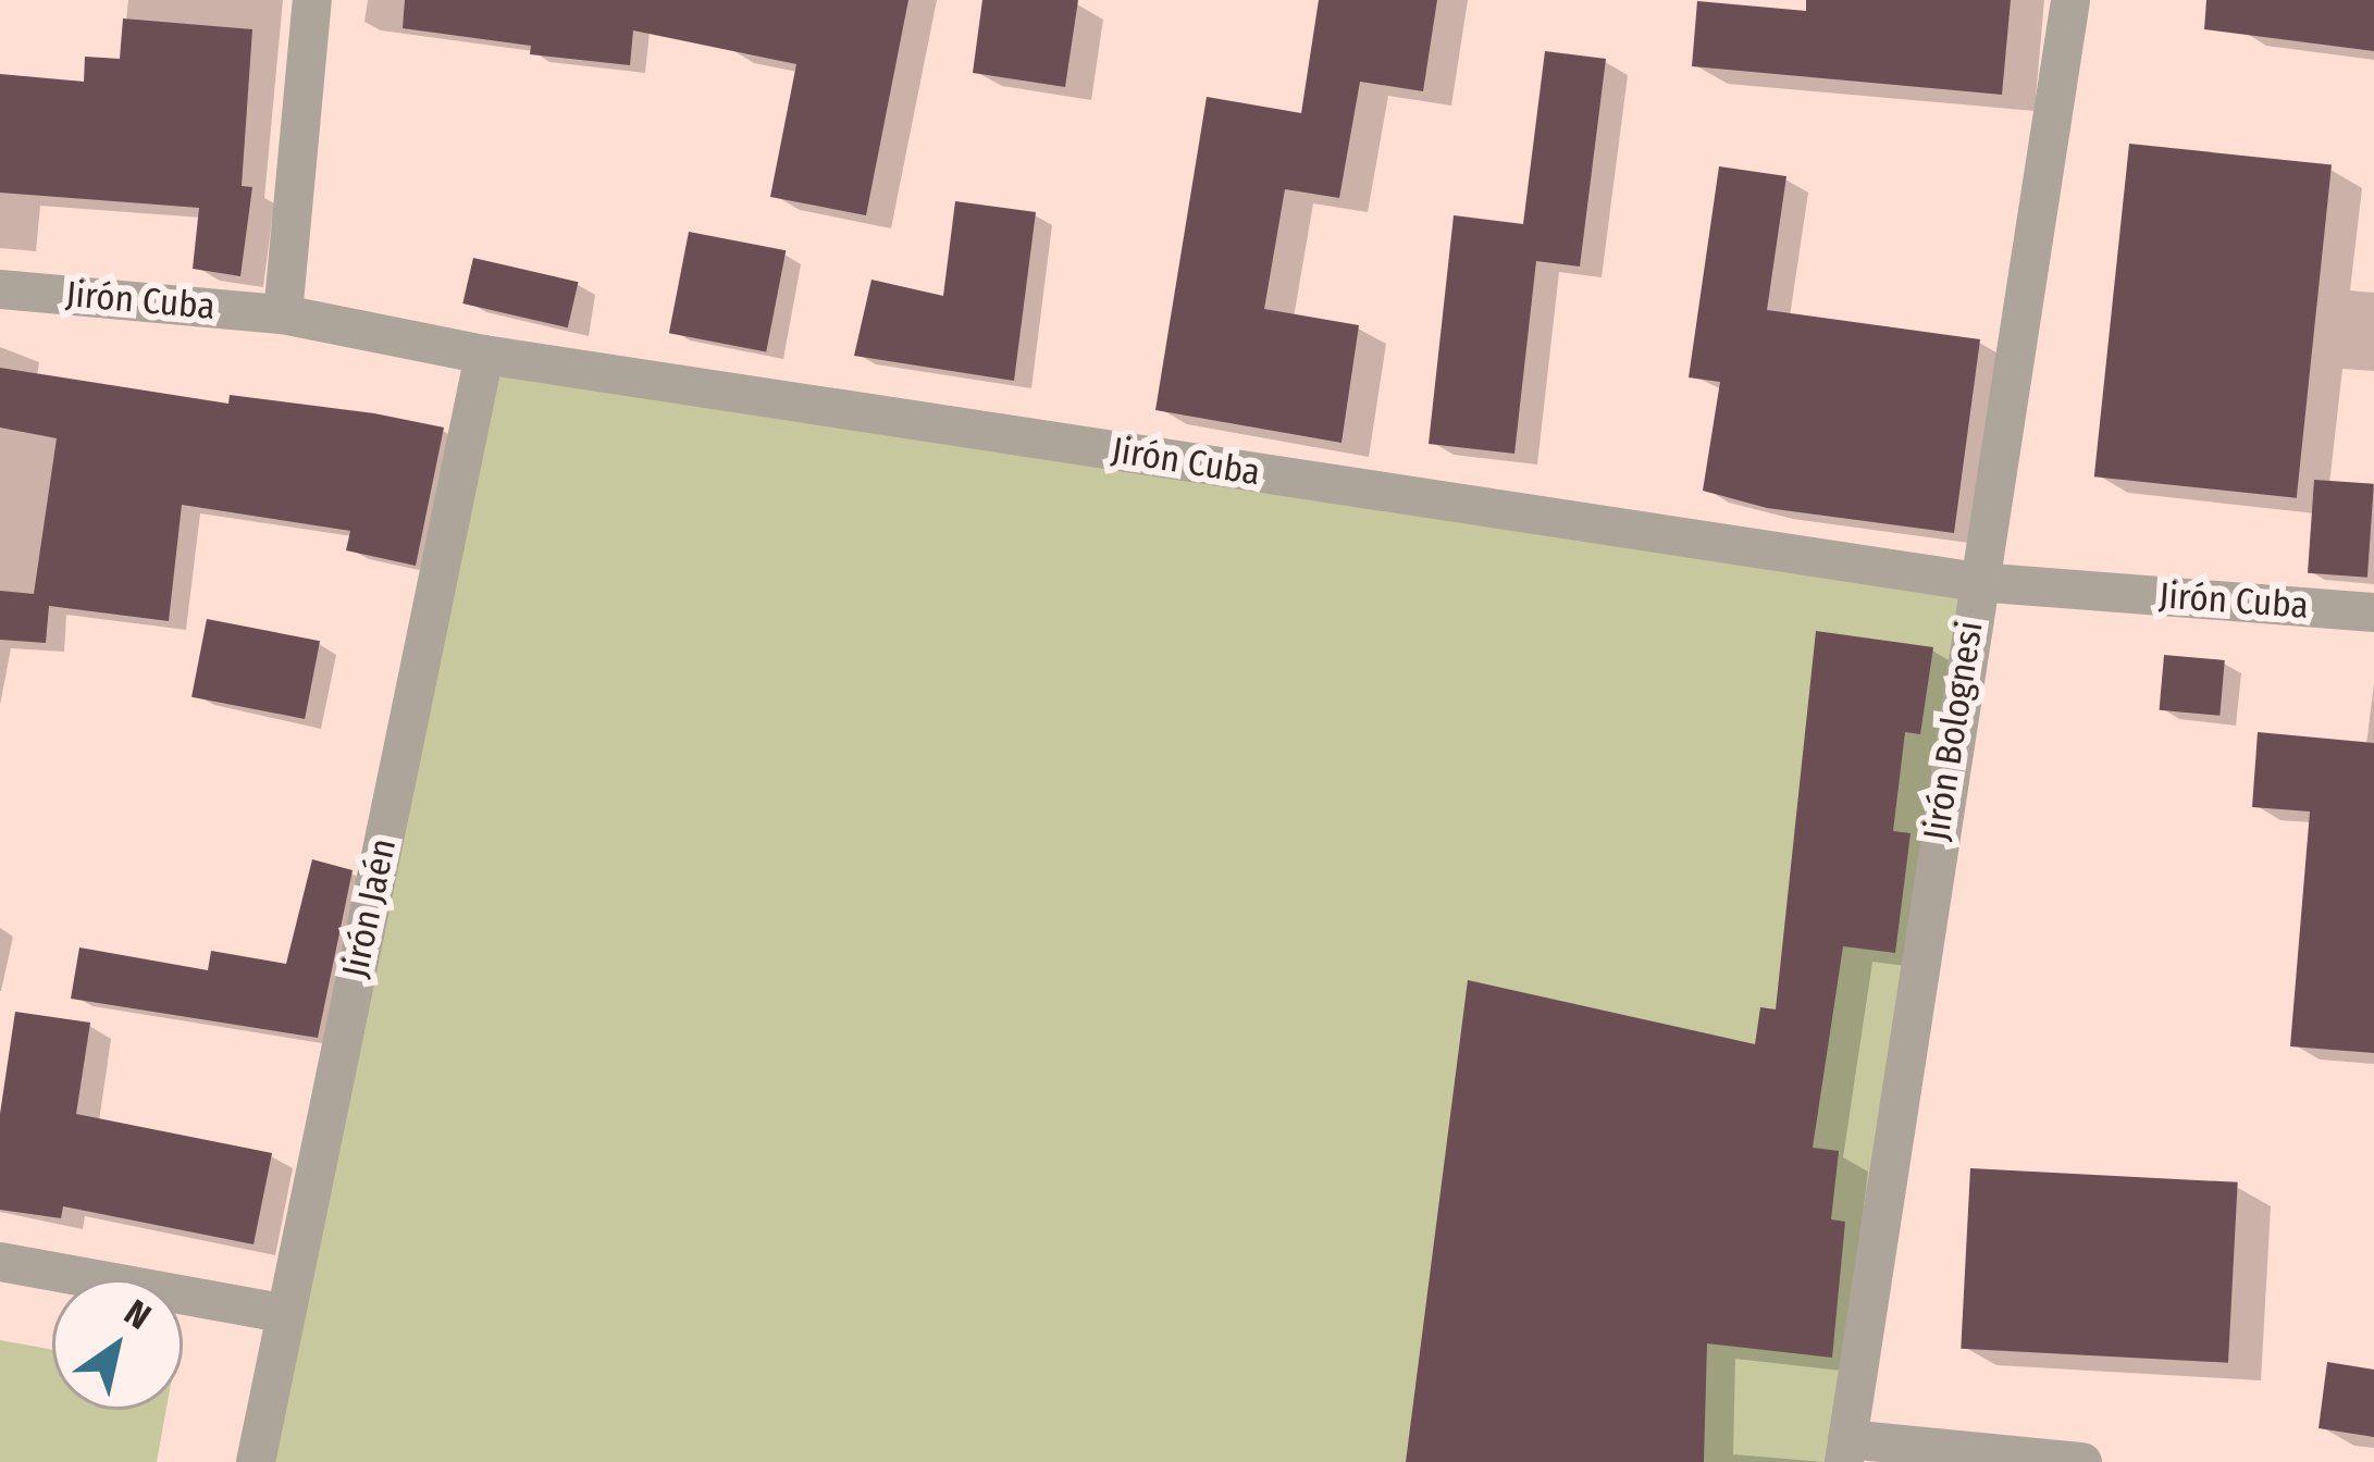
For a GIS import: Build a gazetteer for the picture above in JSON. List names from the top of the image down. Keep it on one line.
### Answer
{"streets":{"street":["Jirón Cuba","Jirón Bolognesi","Jirón Jaén"]},"crossings":[["Jirón Cuba","Jirón Bolognesi"],["Jirón Cuba","Jirón Jaén"]],"north":"top right"}
